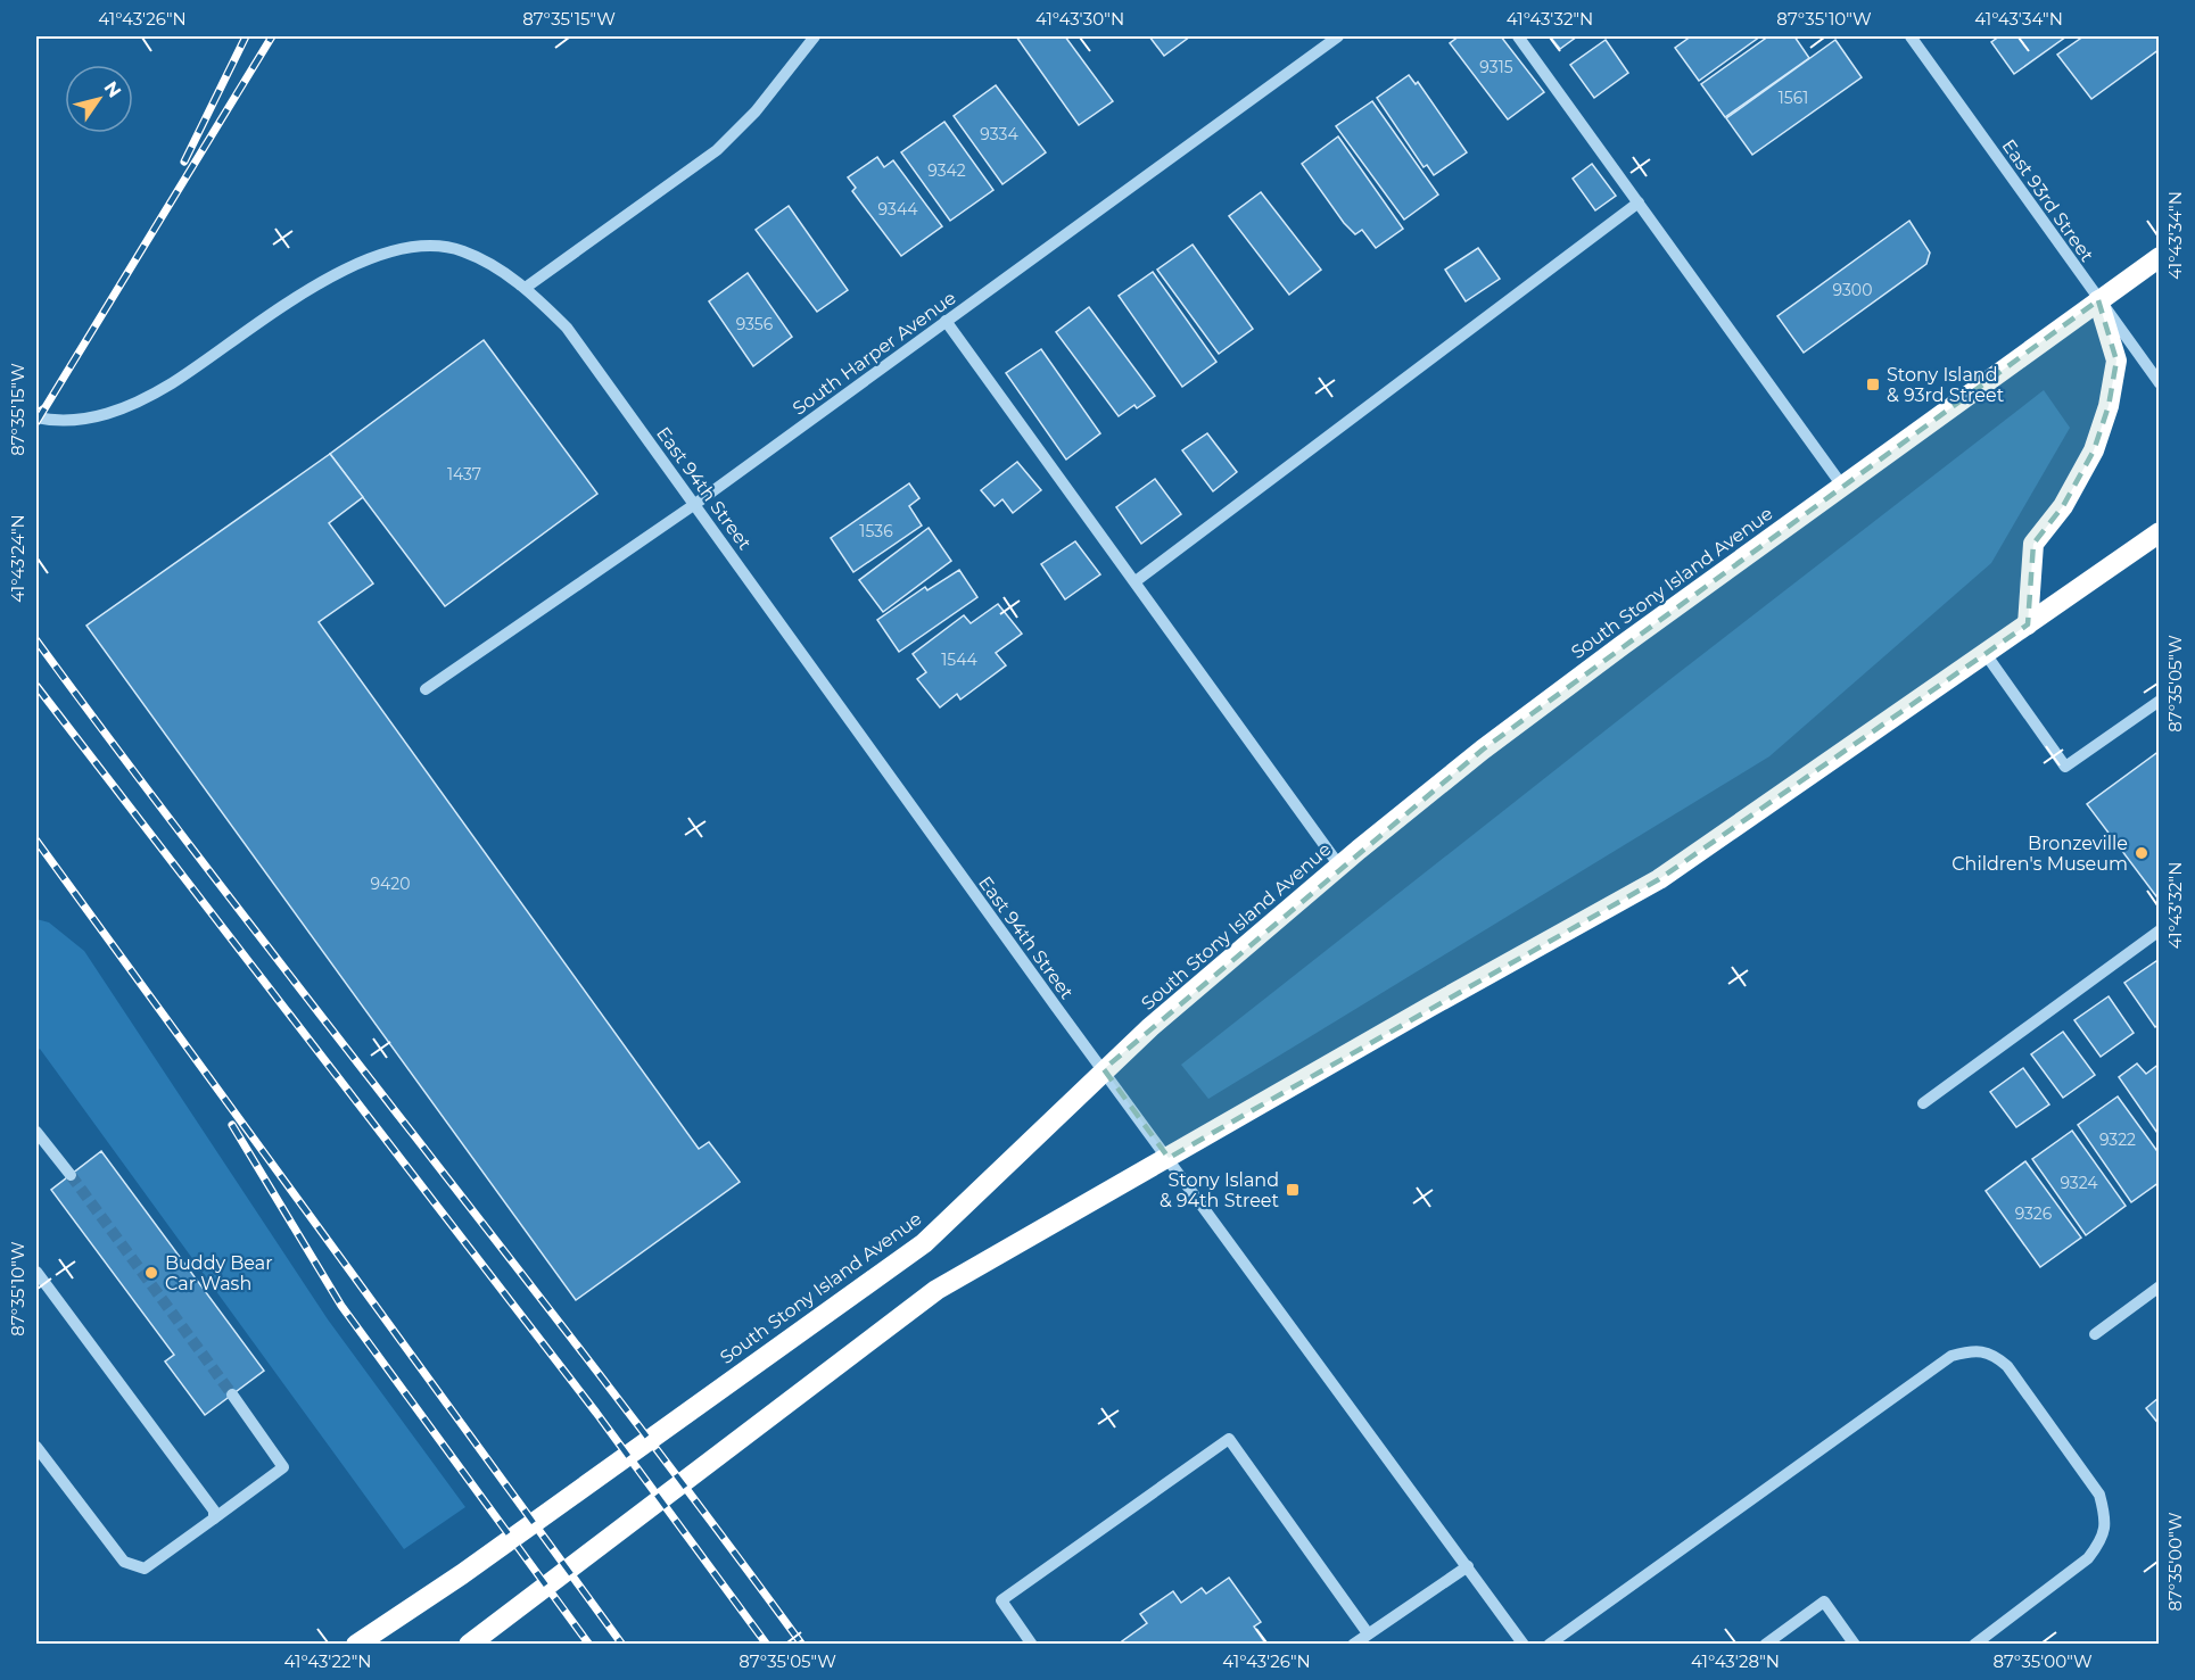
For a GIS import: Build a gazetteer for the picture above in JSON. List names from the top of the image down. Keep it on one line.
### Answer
{"streets":{"highway":["South Stony Island Avenue"],"street":["East 93rd Street","South Harper Avenue","East 94th Street"]},"crossings":[["East 93rd Street","South Stony Island Avenue"],["South Harper Avenue","East 94th Street"],["East 94th Street","South Stony Island Avenue"]],"places":{"transit":["Stony Island & 93rd Street","Stony Island & 94th Street"],"other":["Bronzeville Children's Museum","Buddy Bear Car Wash"]},"house_numbers":["9315","1561","9334","9342","9344","9300","9356","1437","1536","1544","9420","9322","9324","9326"],"north":"top right","coordinates":["41°43'26\"N","87°35'15\"W","41°43'30\"N","41°43'32\"N","87°35'10\"W","41°43'34\"N","41°43'24\"N","87°35'05\"W","87°35'00\"W","41°43'22\"N","41°43'28\"N"]}
